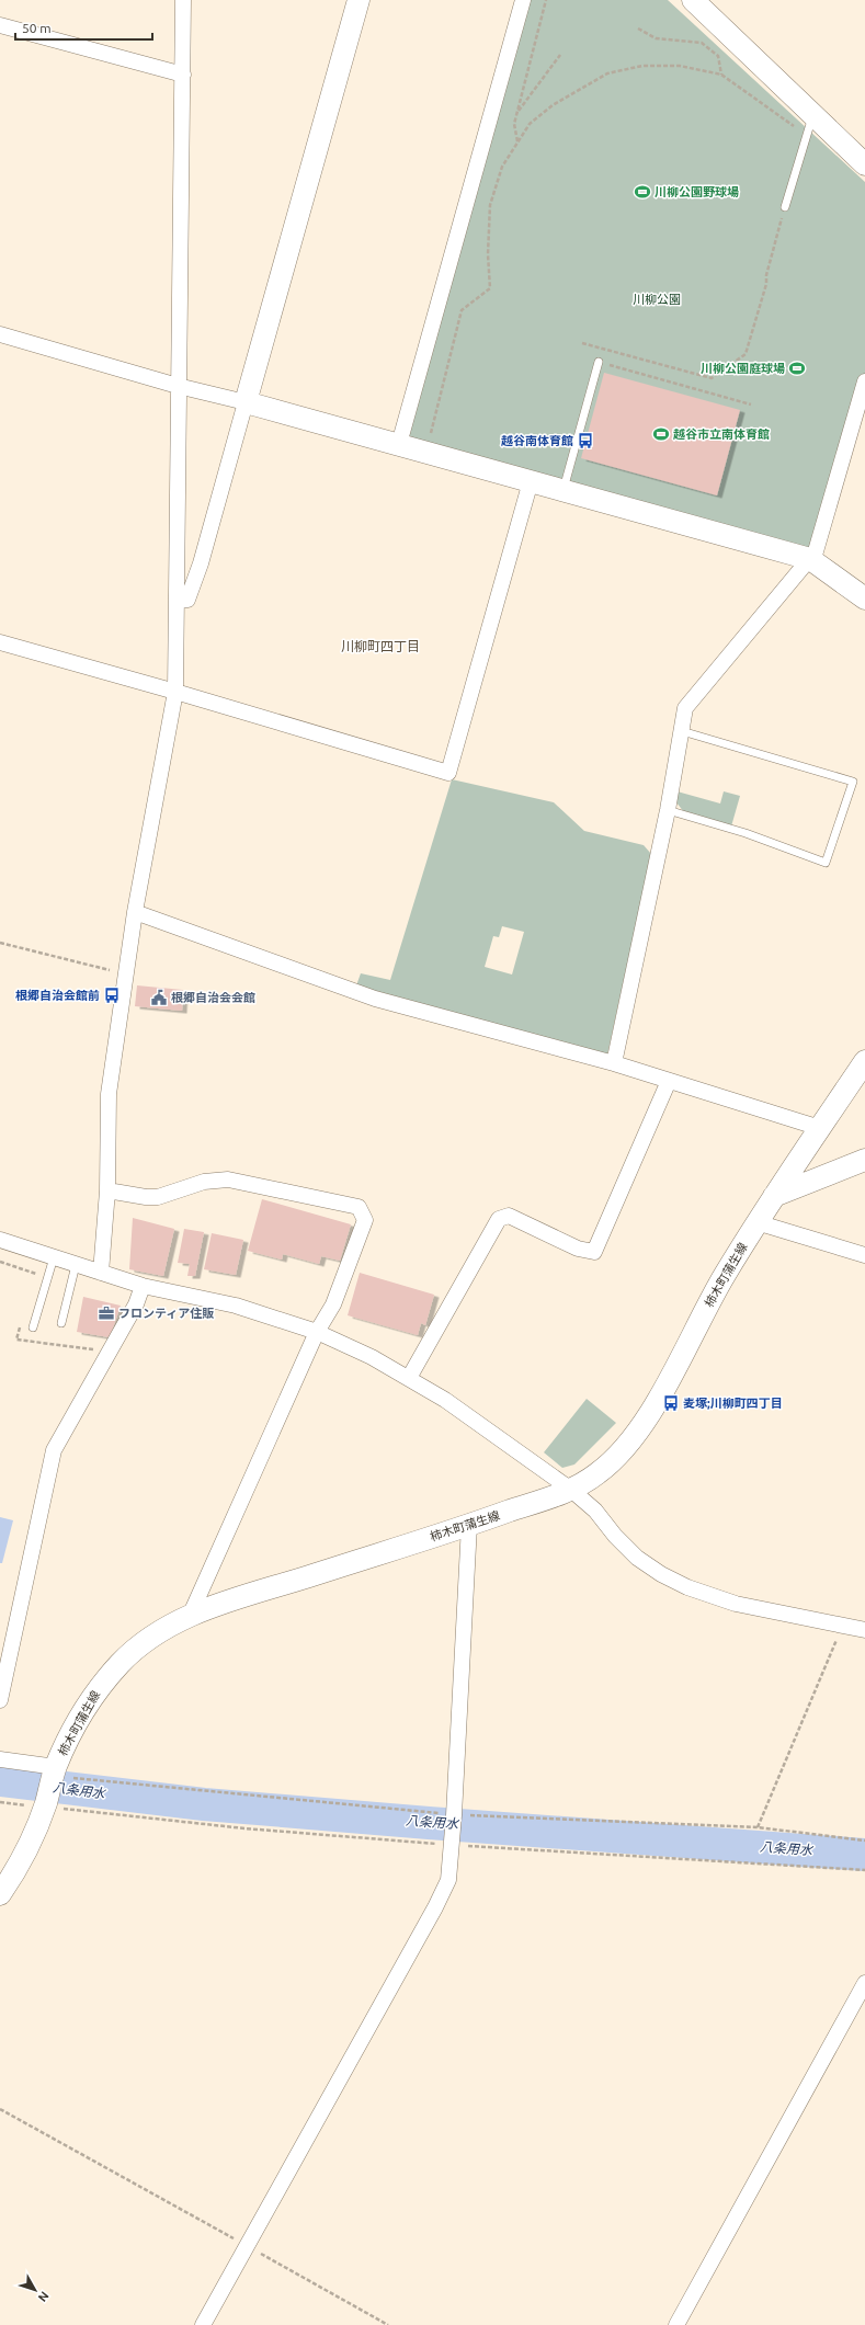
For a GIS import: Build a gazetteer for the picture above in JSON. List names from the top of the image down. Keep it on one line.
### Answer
{"streets":{"street":["柿木町蒲生線"]},"districts":["川柳町四丁目"],"water":["八条用水"],"parks":["川柳公園"],"places":{"sports":["川柳公園野球場","川柳公園庭球場","越谷市立南体育館"],"bus stop":["越谷南体育館","根郷自治会館前","麦塚;川柳町四丁目"],"public building":["根郷自治会会館"],"office":["フロンティア住販"]},"scale_bar":"50 m","north":"bottom right"}
